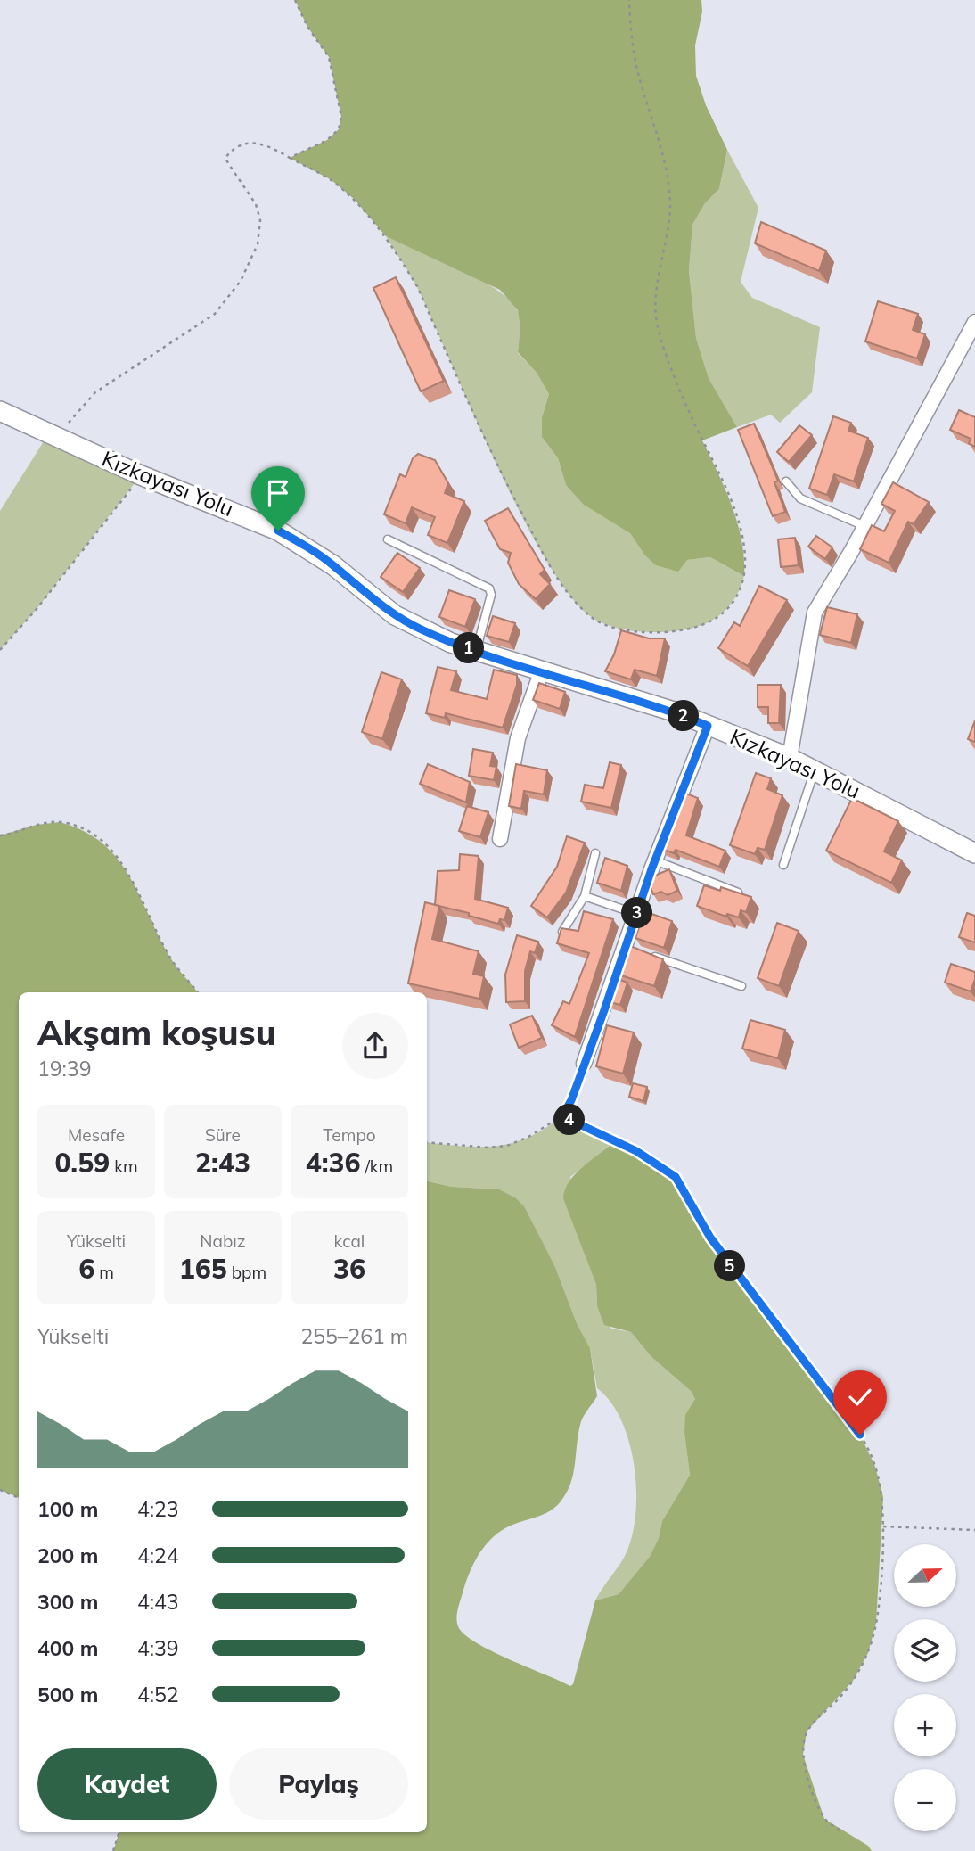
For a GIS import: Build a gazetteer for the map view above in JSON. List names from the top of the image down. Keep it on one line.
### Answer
{"streets":{"street":["Kızkayası Yolu"]},"north":"right","page":{"pins":["1","2","3","4","5"],"heading":["Akşam koşusu","19:39"],"stats":[["Mesafe","0.59 km"],["Süre","2:43"],["Tempo","4:36 /km"],["Yükselti","6 m"],["Nabız","165 bpm"],["kcal","36"]],"chart":["Yükselti","255–261 m"],"list":[{"name":"100 m","note":"4:23"},{"name":"200 m","note":"4:24"},{"name":"300 m","note":"4:43"},{"name":"400 m","note":"4:39"},{"name":"500 m","note":"4:52"}],"map_buttons":["+","−"],"buttons":["Kaydet","Paylaş"]}}
